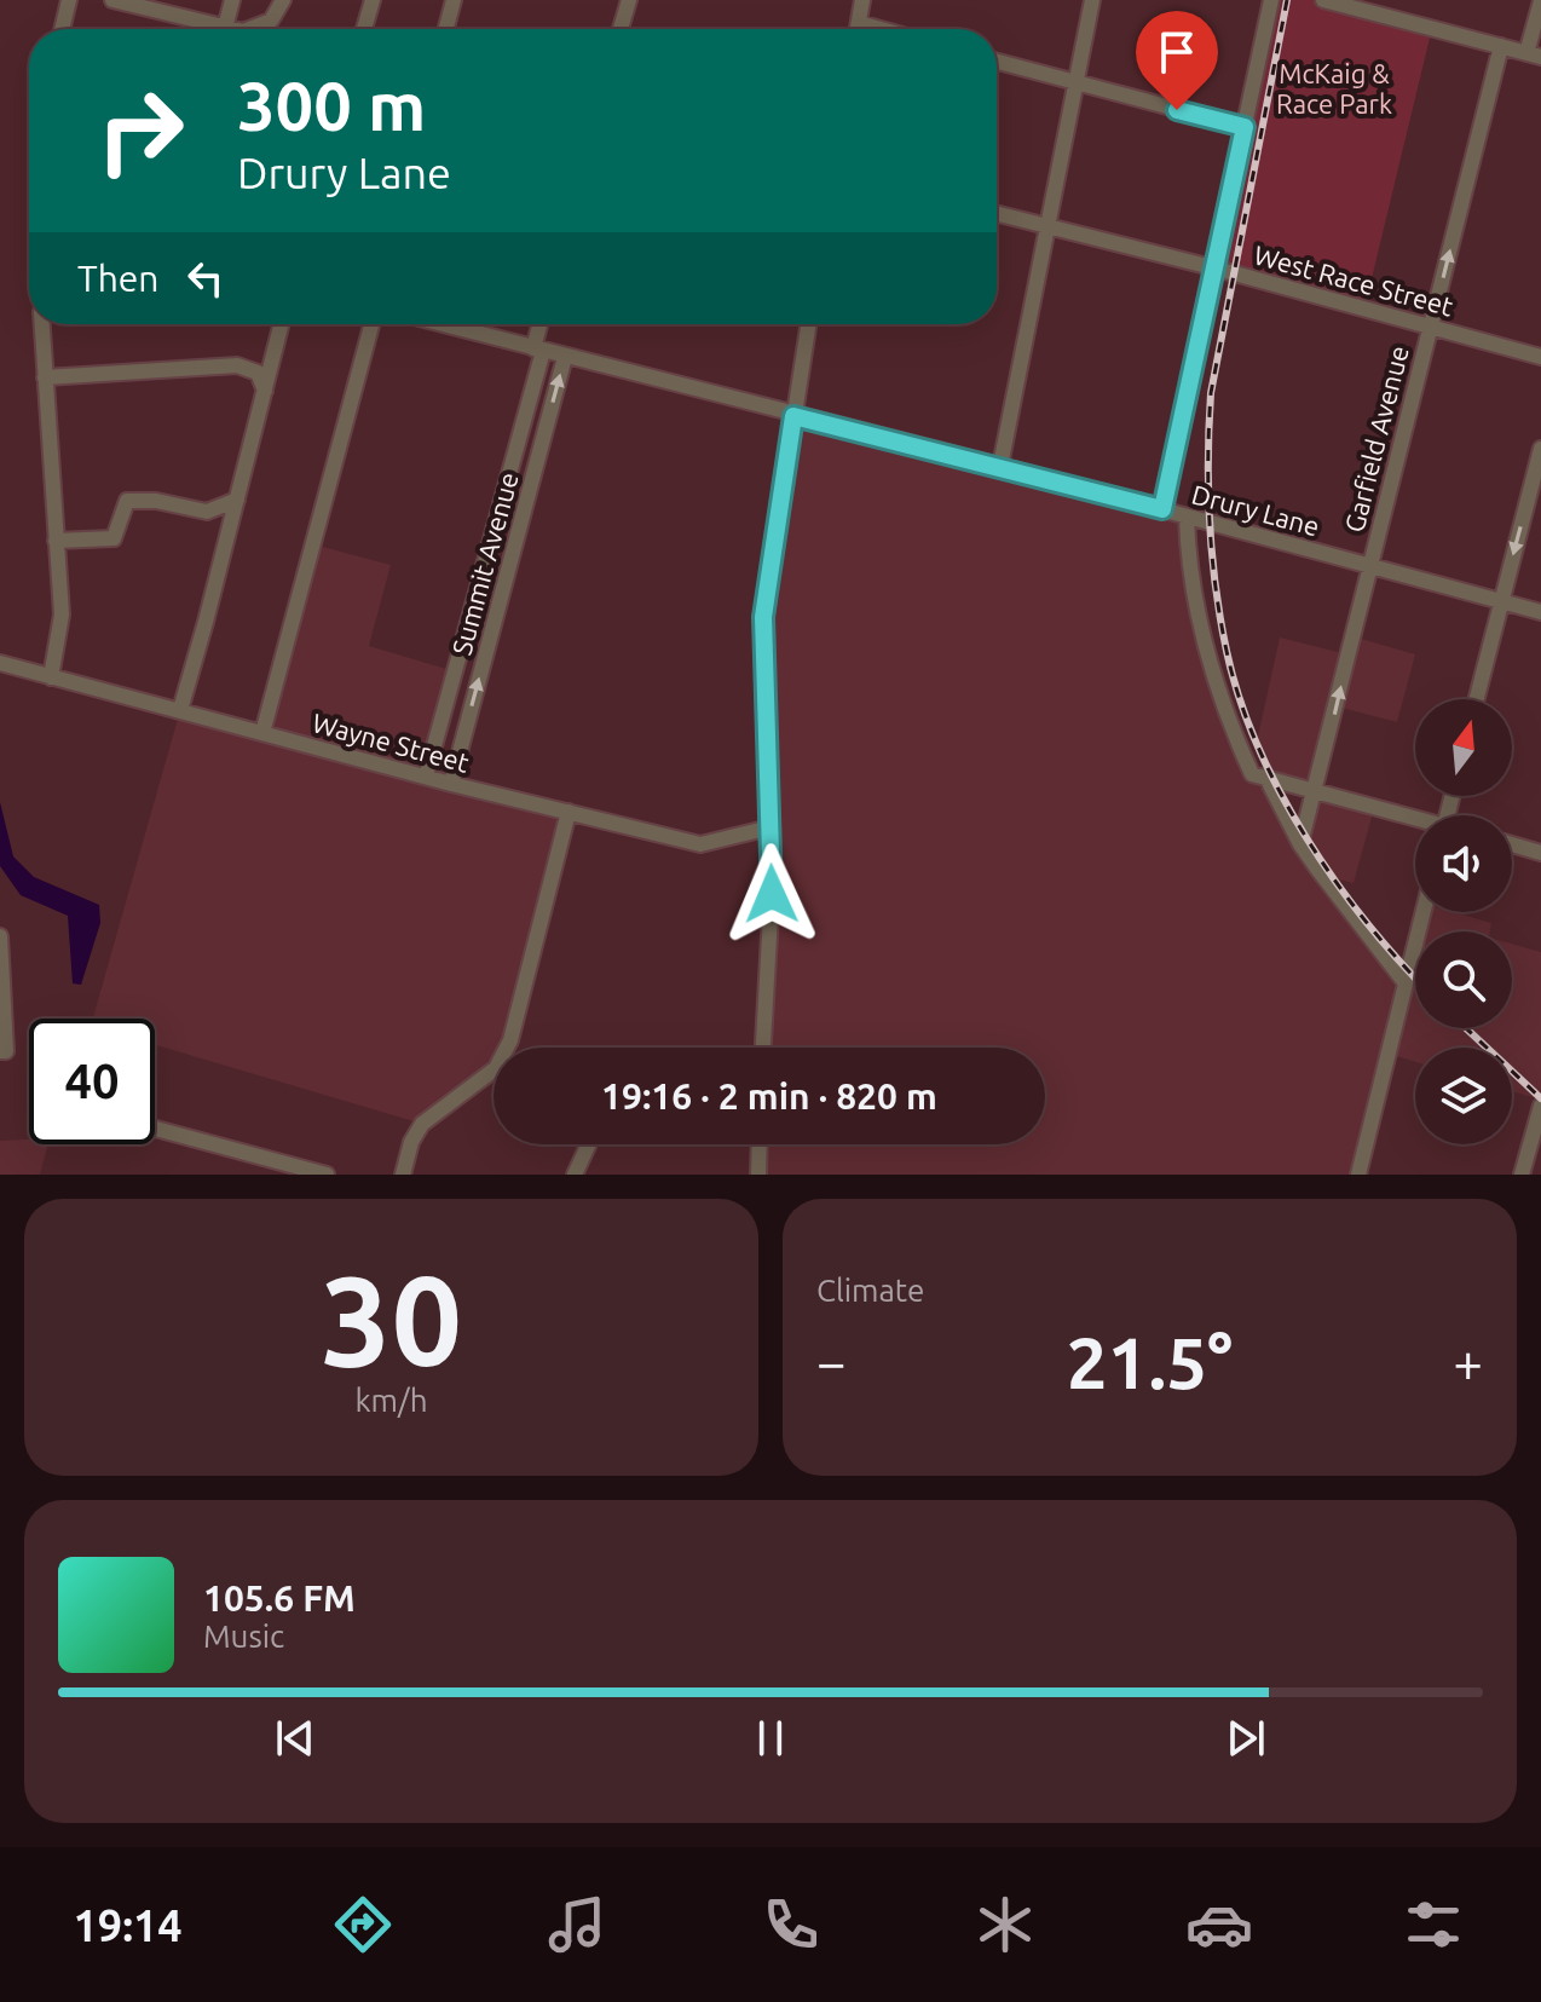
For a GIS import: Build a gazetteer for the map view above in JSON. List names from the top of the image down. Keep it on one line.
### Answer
{"streets":{"street":["West Race Street","Garfield Avenue","Drury Lane","Summit Avenue","Wayne Street"]},"crossings":[["West Race Street","Garfield Avenue"],["Garfield Avenue","Drury Lane"],["Drury Lane","Summit Avenue"],["Summit Avenue","Wayne Street"]],"one_way":["Garfield Avenue"],"parks":["McKaig & Race Park"],"north":"top","page":{"turn":["300 m","Drury Lane"],"then":"Then","limit":"40","trip":"19:16 · 2 min · 820 m","tile":[["30","km/h"],"Climate"],"heat":["−","21.5°","+"],"song":["105.6 FM","Music"],"tabs":"19:14"}}
